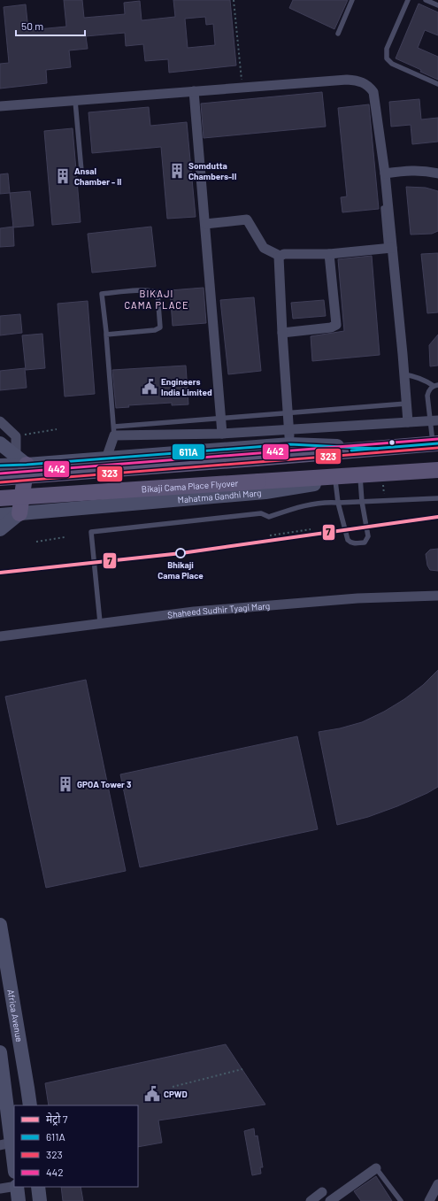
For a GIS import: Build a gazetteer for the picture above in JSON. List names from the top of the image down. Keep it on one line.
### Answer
{"streets":{"main road":["Bikaji Cama Place Flyover","Mahatma Gandhi Marg"],"street":["Shaheed Sudhir Tyagi Marg","Africa Avenue"]},"crossings":[["Bikaji Cama Place Flyover","Mahatma Gandhi Marg"]],"districts":["BIKAJI CAMA PLACE"],"places":{"building":["Somdutta Chambers-II","Ansal Chamber - II","GPOA Tower 3"],"public building":["Engineers India Limited","CPWD"],"other":["Bhikaji Cama Place"]},"lines":["transit line 442","transit line 611A","transit line 323","metro line 7"],"legend":["मेट्रो 7","611A","323","442"],"scale_bar":"50 m"}
